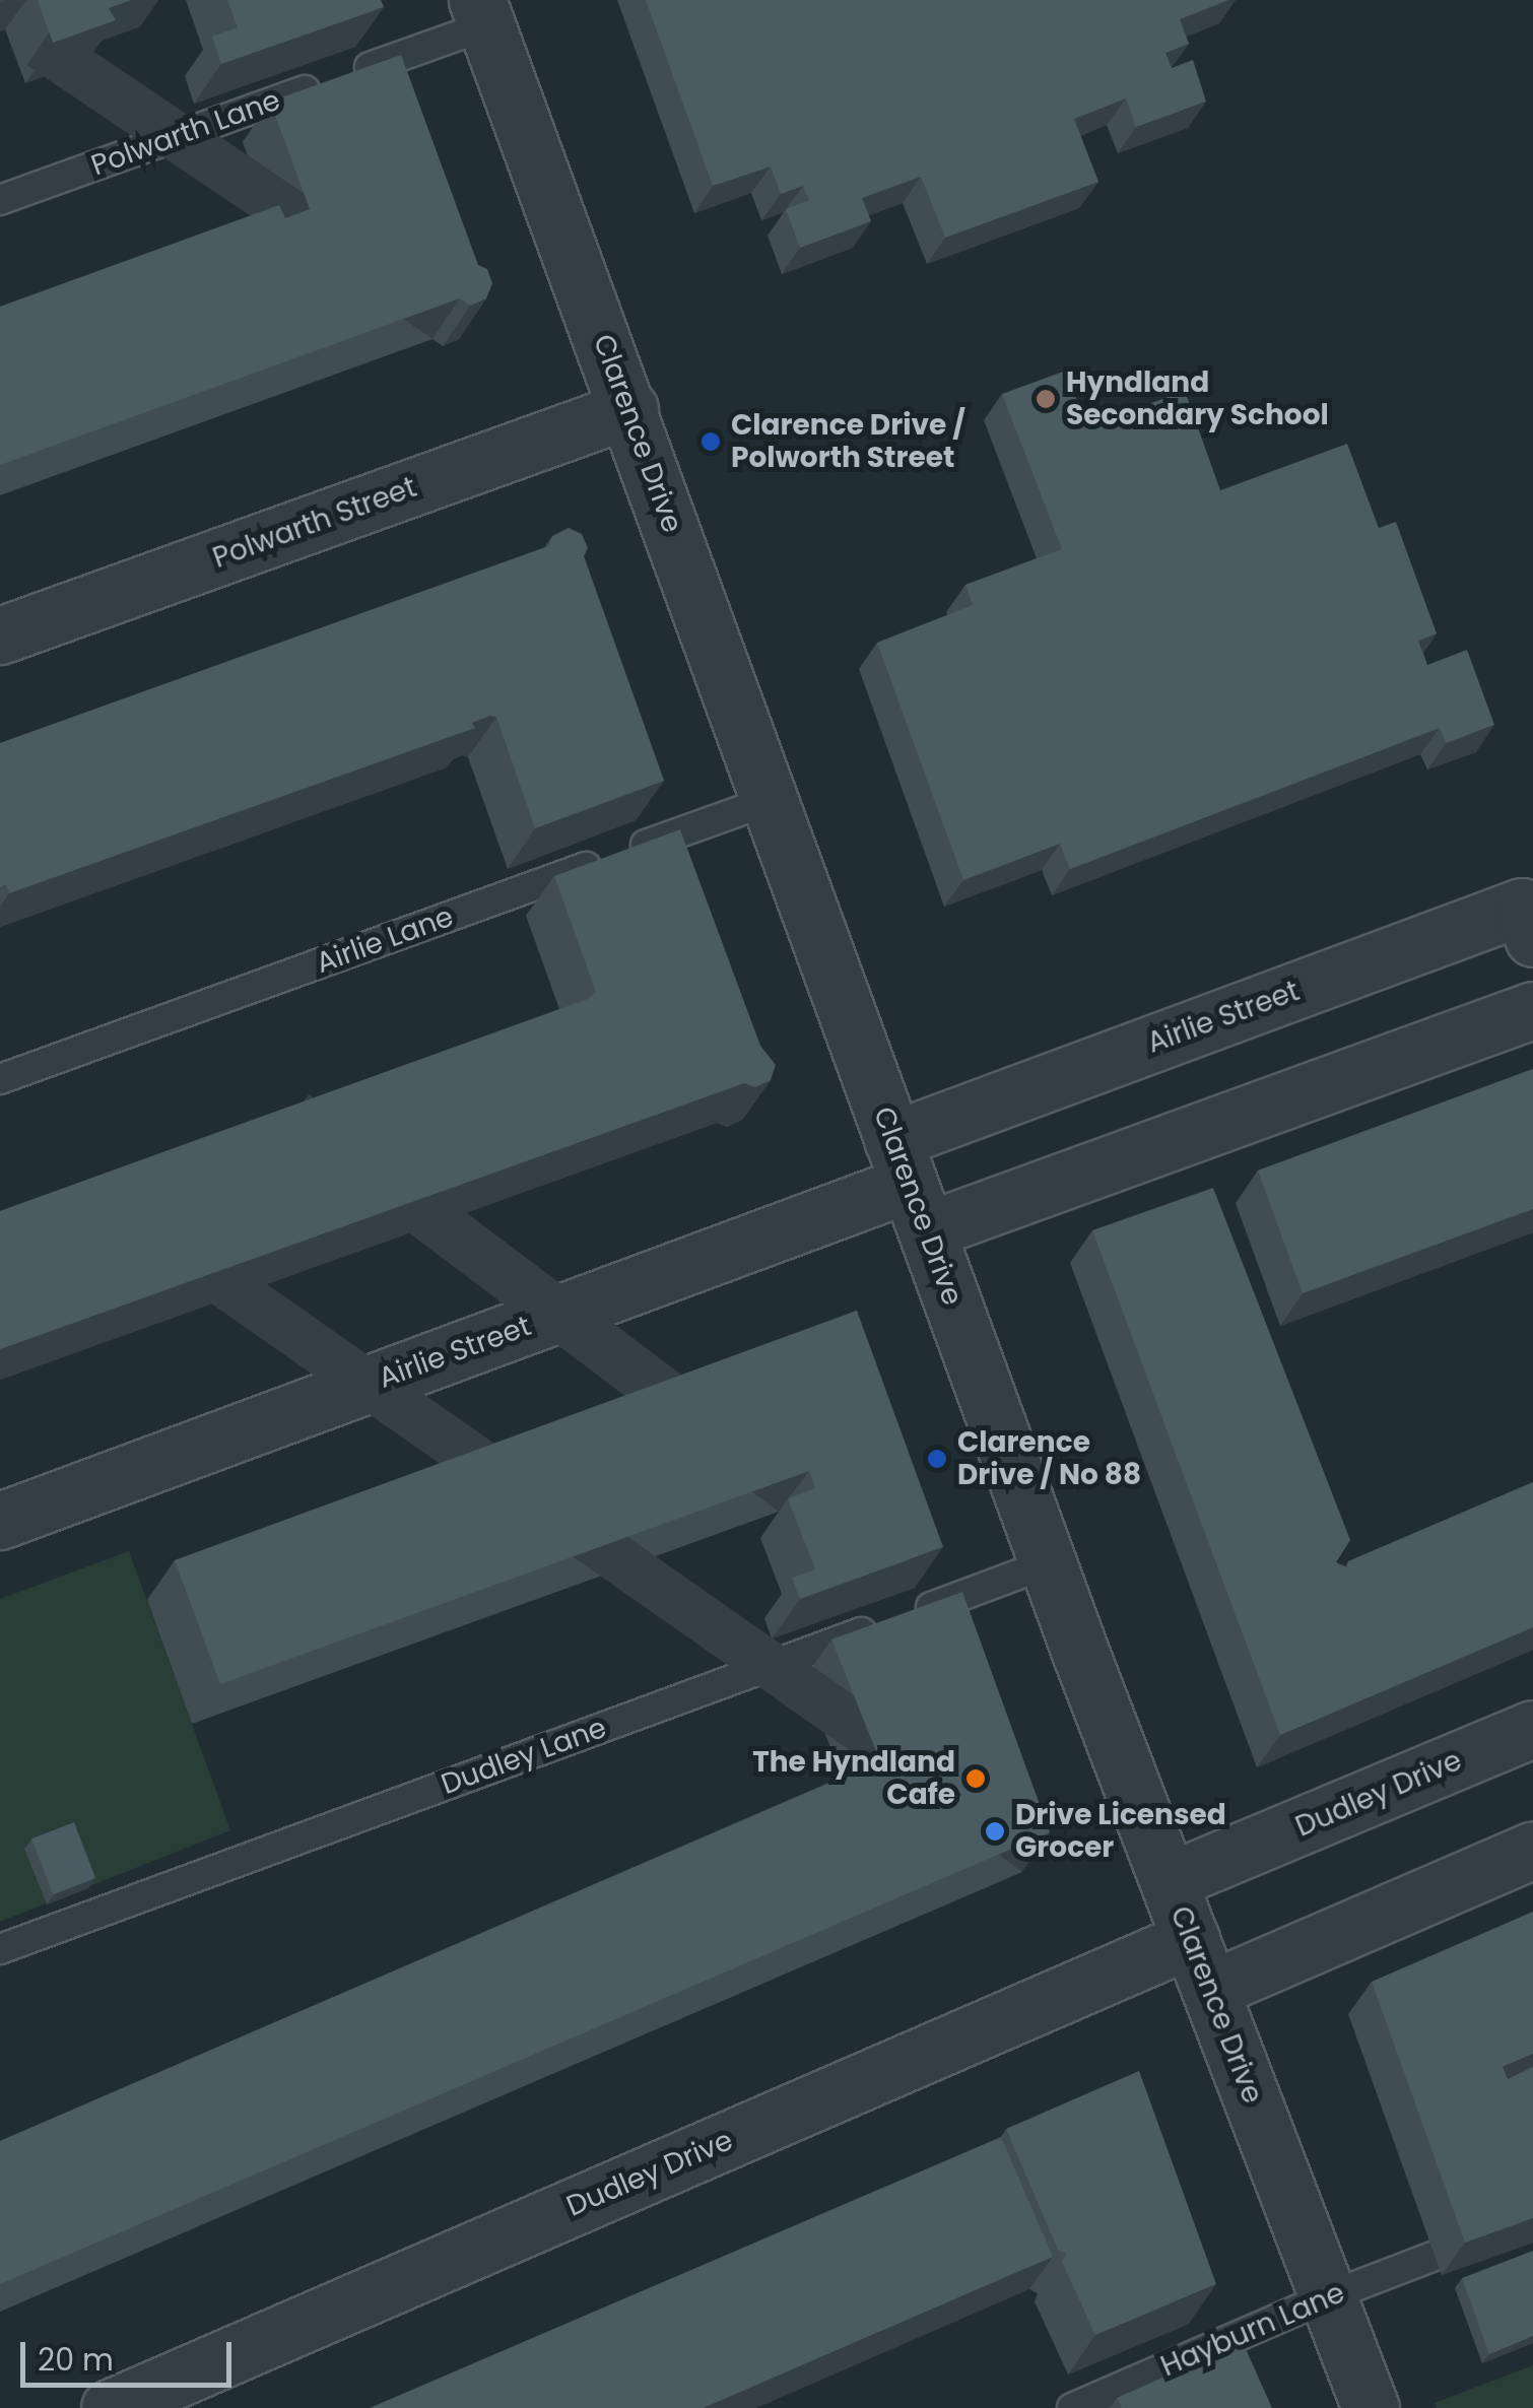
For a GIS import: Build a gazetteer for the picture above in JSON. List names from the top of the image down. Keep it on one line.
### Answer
{"streets":{"street":["Clarence Drive","Polwarth Street","Airlie Street","Dudley Drive"],"lane":["Polwarth Lane","Airlie Lane","Dudley Lane","Hayburn Lane"]},"crossings":[["Polwarth Lane","Clarence Drive"],["Clarence Drive","Polwarth Street"],["Clarence Drive","Airlie Lane"],["Clarence Drive","Airlie Street"],["Clarence Drive","Dudley Lane"],["Clarence Drive","Dudley Drive"],["Clarence Drive","Hayburn Lane"]],"places":["Hyndland Secondary School","Clarence Drive / Polworth Street","Clarence Drive / No 88","The Hyndland Cafe","Drive Licensed Grocer"],"scale_bar":"20 m"}
